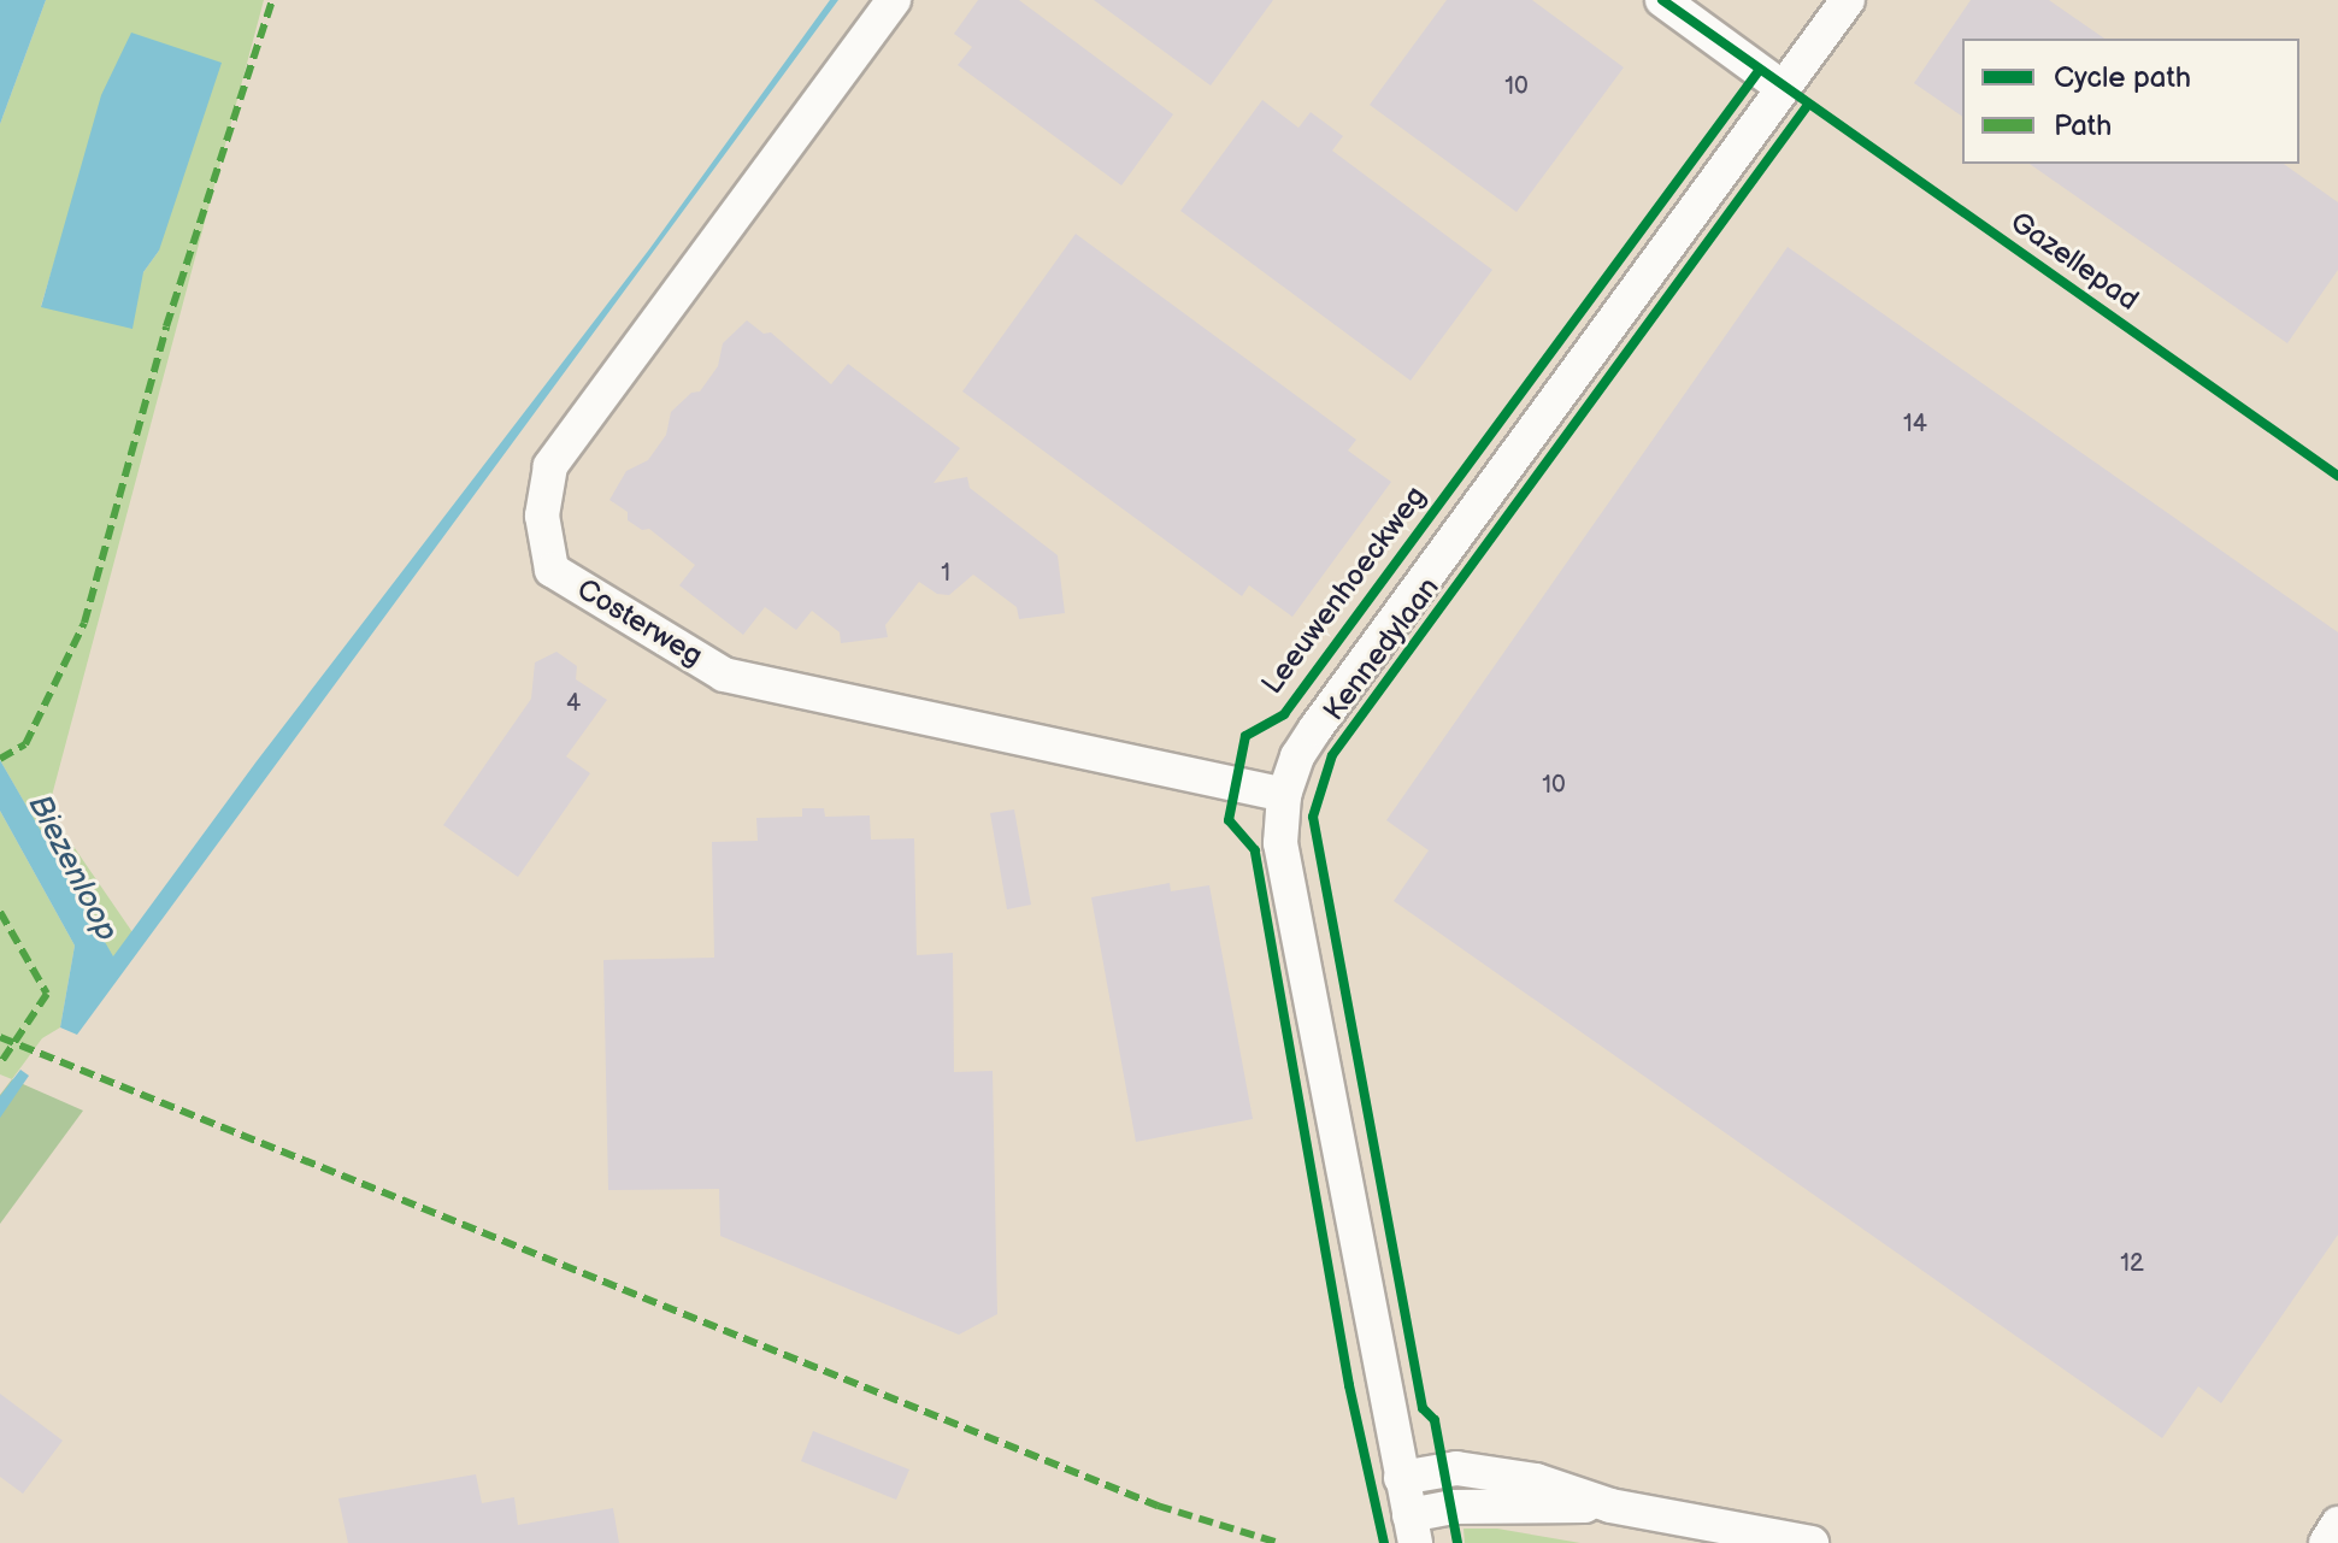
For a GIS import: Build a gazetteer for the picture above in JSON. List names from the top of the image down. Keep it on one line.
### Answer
{"streets":{"street":["Leeuwenhoeckweg","Costerweg"],"cycle path":["Gazellepad","Kennedylaan"]},"crossings":[["Leeuwenhoeckweg","Costerweg"]],"water":["Biezenloop"],"house_numbers":["10","14","1","4","10","12"],"legend":["Cycle path","Path"]}
